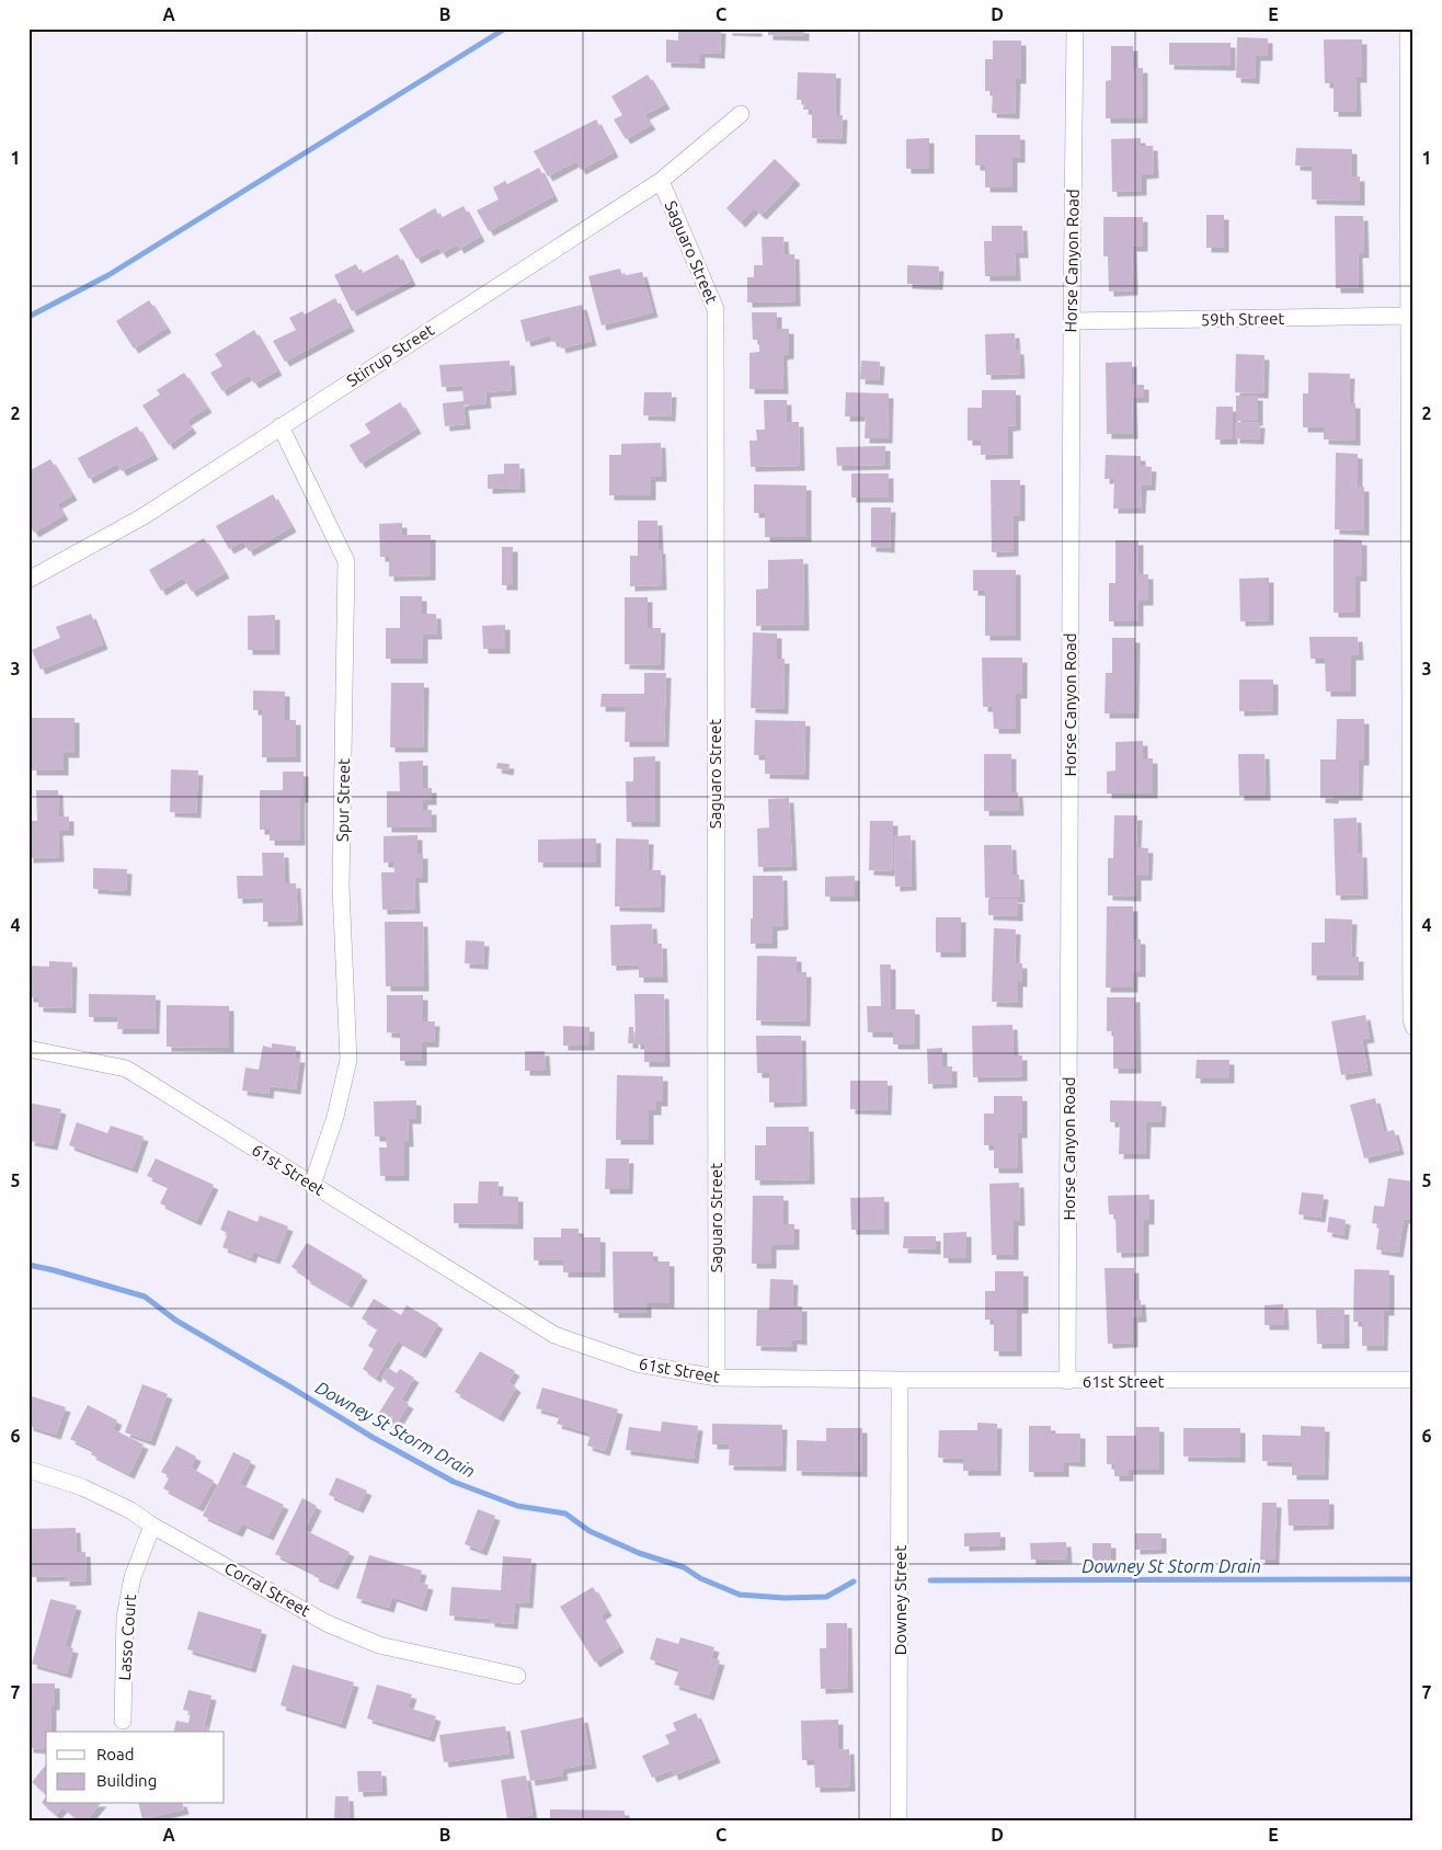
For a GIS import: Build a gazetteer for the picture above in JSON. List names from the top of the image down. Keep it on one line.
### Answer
{"streets":{"street":["Saguaro Street","Horse Canyon Road","59th Street","Stirrup Street","Spur Street","61st Street","Corral Street","Downey Street","Lasso Court"]},"crossings":[["Saguaro Street","Stirrup Street"],["Saguaro Street","61st Street"],["Horse Canyon Road","59th Street"],["Horse Canyon Road","61st Street"],["Stirrup Street","Spur Street"],["Spur Street","61st Street"],["61st Street","Downey Street"],["Corral Street","Lasso Court"]],"water":["Downey St Storm Drain"],"legend":["Road","Building"],"grid":{"columns":["A","B","C","D","E"],"rows":["1","2","3","4","5","6","7"]}}
